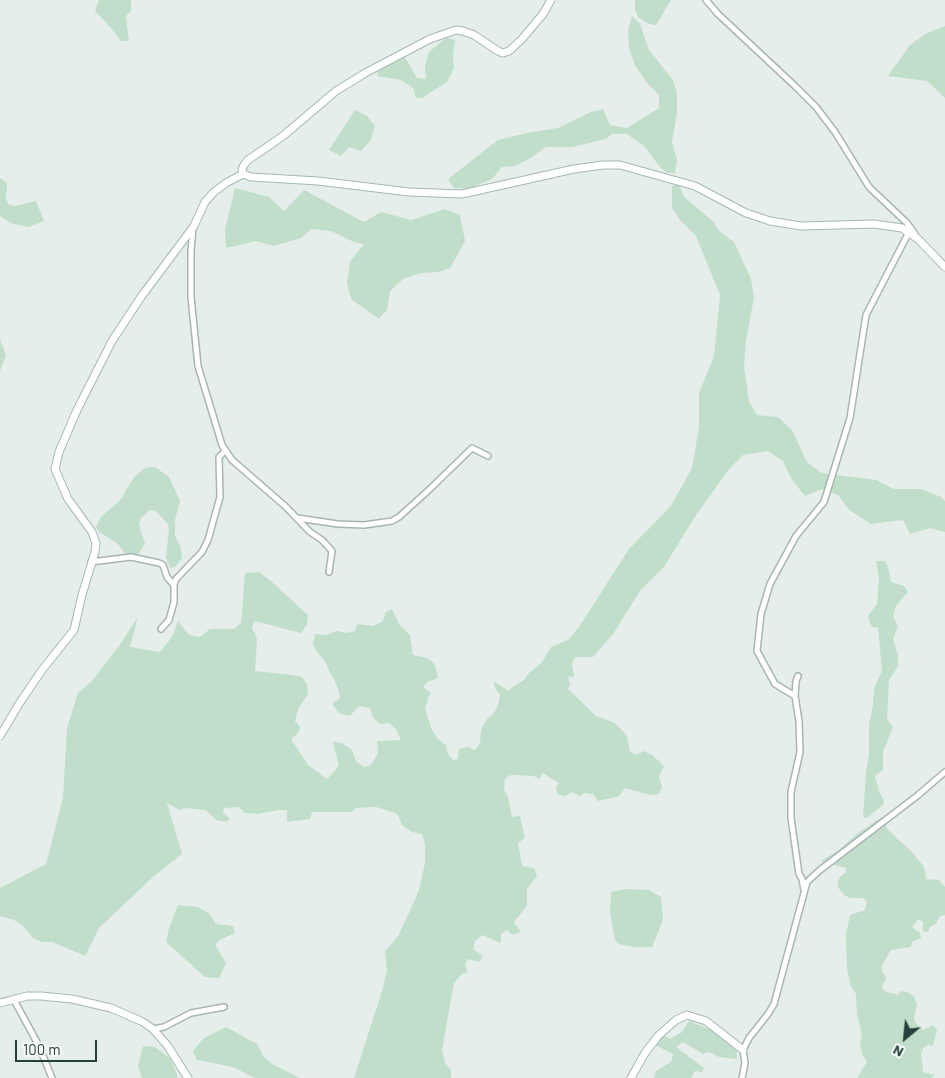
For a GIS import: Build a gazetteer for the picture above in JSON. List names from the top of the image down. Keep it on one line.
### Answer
{"scale_bar":"100 m","north":"bottom left"}
